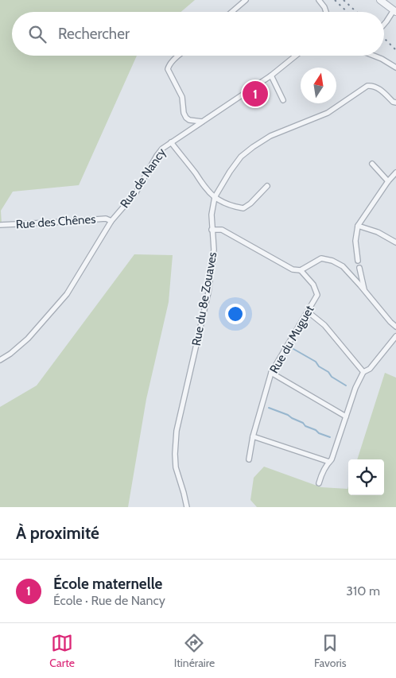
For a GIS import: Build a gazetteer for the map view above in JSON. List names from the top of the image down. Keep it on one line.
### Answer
{"streets":{"street":["Rue de Nancy","Rue des Chênes","Rue du 8e Zouaves","Rue du Muguet"]},"crossings":[["Rue de Nancy","Rue des Chênes"]],"north":"top","page":{"search":"Rechercher","pins":"1","heading":"À proximité","list":[{"mark":"1","name":"École maternelle","note":"École · Rue de Nancy","value":"310 m"}],"nav":["Carte","Itinéraire","Favoris"]}}
